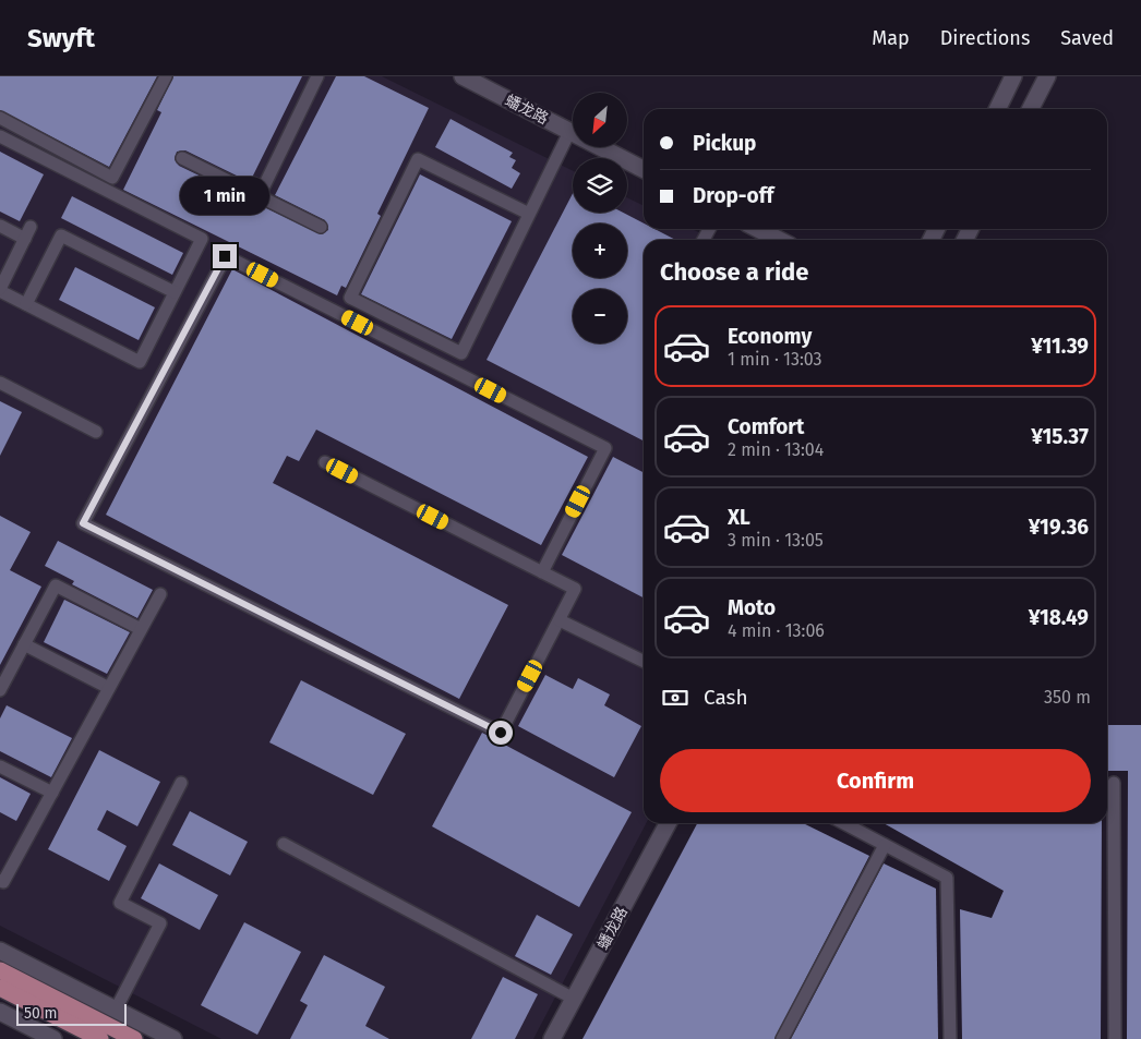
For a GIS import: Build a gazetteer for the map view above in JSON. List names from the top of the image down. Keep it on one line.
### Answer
{"streets":{"street":["蟠龙路"]},"scale_bar":"50 m","north":"bottom left","page":{"header":"Swyft","nav":["Map","Directions","Saved"],"map_buttons":["+","−"],"banner":["Pickup","Drop-off"],"bubble":"1 min","heading":"Choose a ride","list":[{"name":"Economy","note":"1 min · 13:03","value":"¥11.39"},{"name":"Comfort","note":"2 min · 13:04","value":"¥15.37"},{"name":"XL","note":"3 min · 13:05","value":"¥19.36"},{"name":"Moto","note":"4 min · 13:06","value":"¥18.49"}],"pay":["Cash","350 m"],"buttons":"Confirm","scale":"50 m"}}
